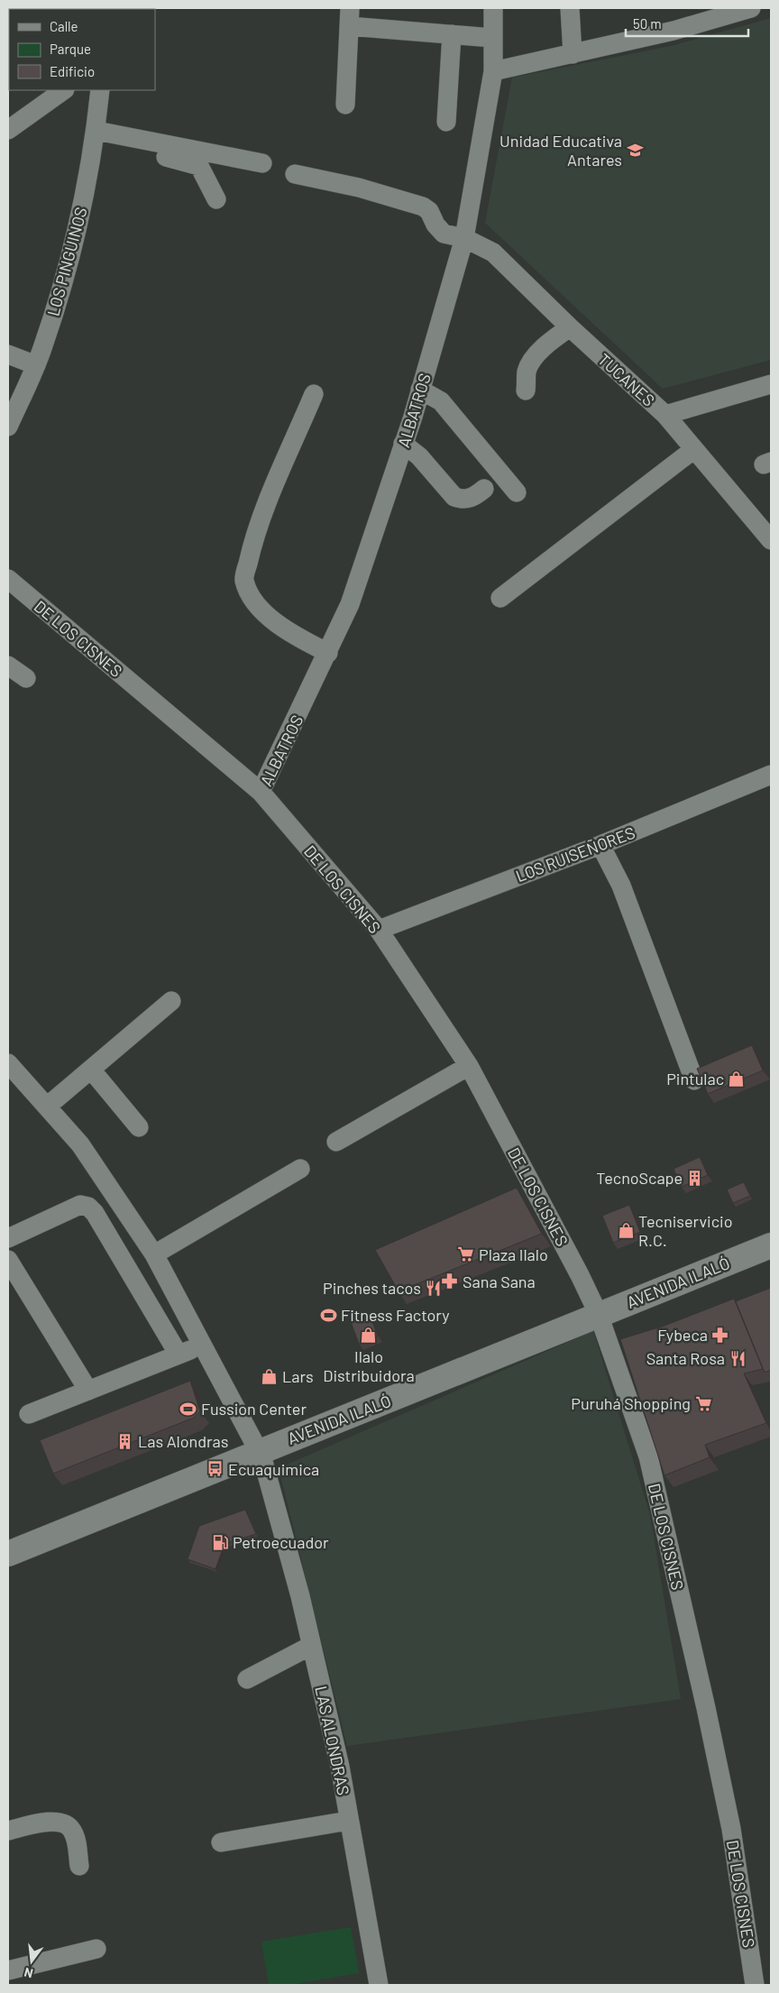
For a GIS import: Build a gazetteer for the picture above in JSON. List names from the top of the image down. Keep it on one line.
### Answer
{"streets":{"main road":["AVENIDA ILALÓ"],"street":["LOS PINGUINOS","TUCANES","ALBATROS","DE LOS CISNES","LOS RUISEÑORES","LAS ALONDRAS"]},"crossings":[["TUCANES","ALBATROS"],["ALBATROS","DE LOS CISNES"],["DE LOS CISNES","LOS RUISEÑORES"],["DE LOS CISNES","AVENIDA ILALÓ"],["AVENIDA ILALÓ","LAS ALONDRAS"]],"places":{"school or university":["Unidad Educativa Antares"],"shop":["Pintulac","Tecniservicio R.C.","Ilalo Distribuidora","Lars"],"building":["TecnoScape","Las Alondras"],"supermarket":["Plaza Ilalo","Puruhá Shopping"],"pharmacy":["Sana Sana","Fybeca"],"restaurant":["Pinches tacos","Santa Rosa"],"sports":["Fitness Factory","Fussion Center"],"bus stop":["Ecuaquimica"],"fuel station":["Petroecuador"]},"legend":["Calle","Parque","Edificio"],"scale_bar":"50 m","north":"bottom"}
